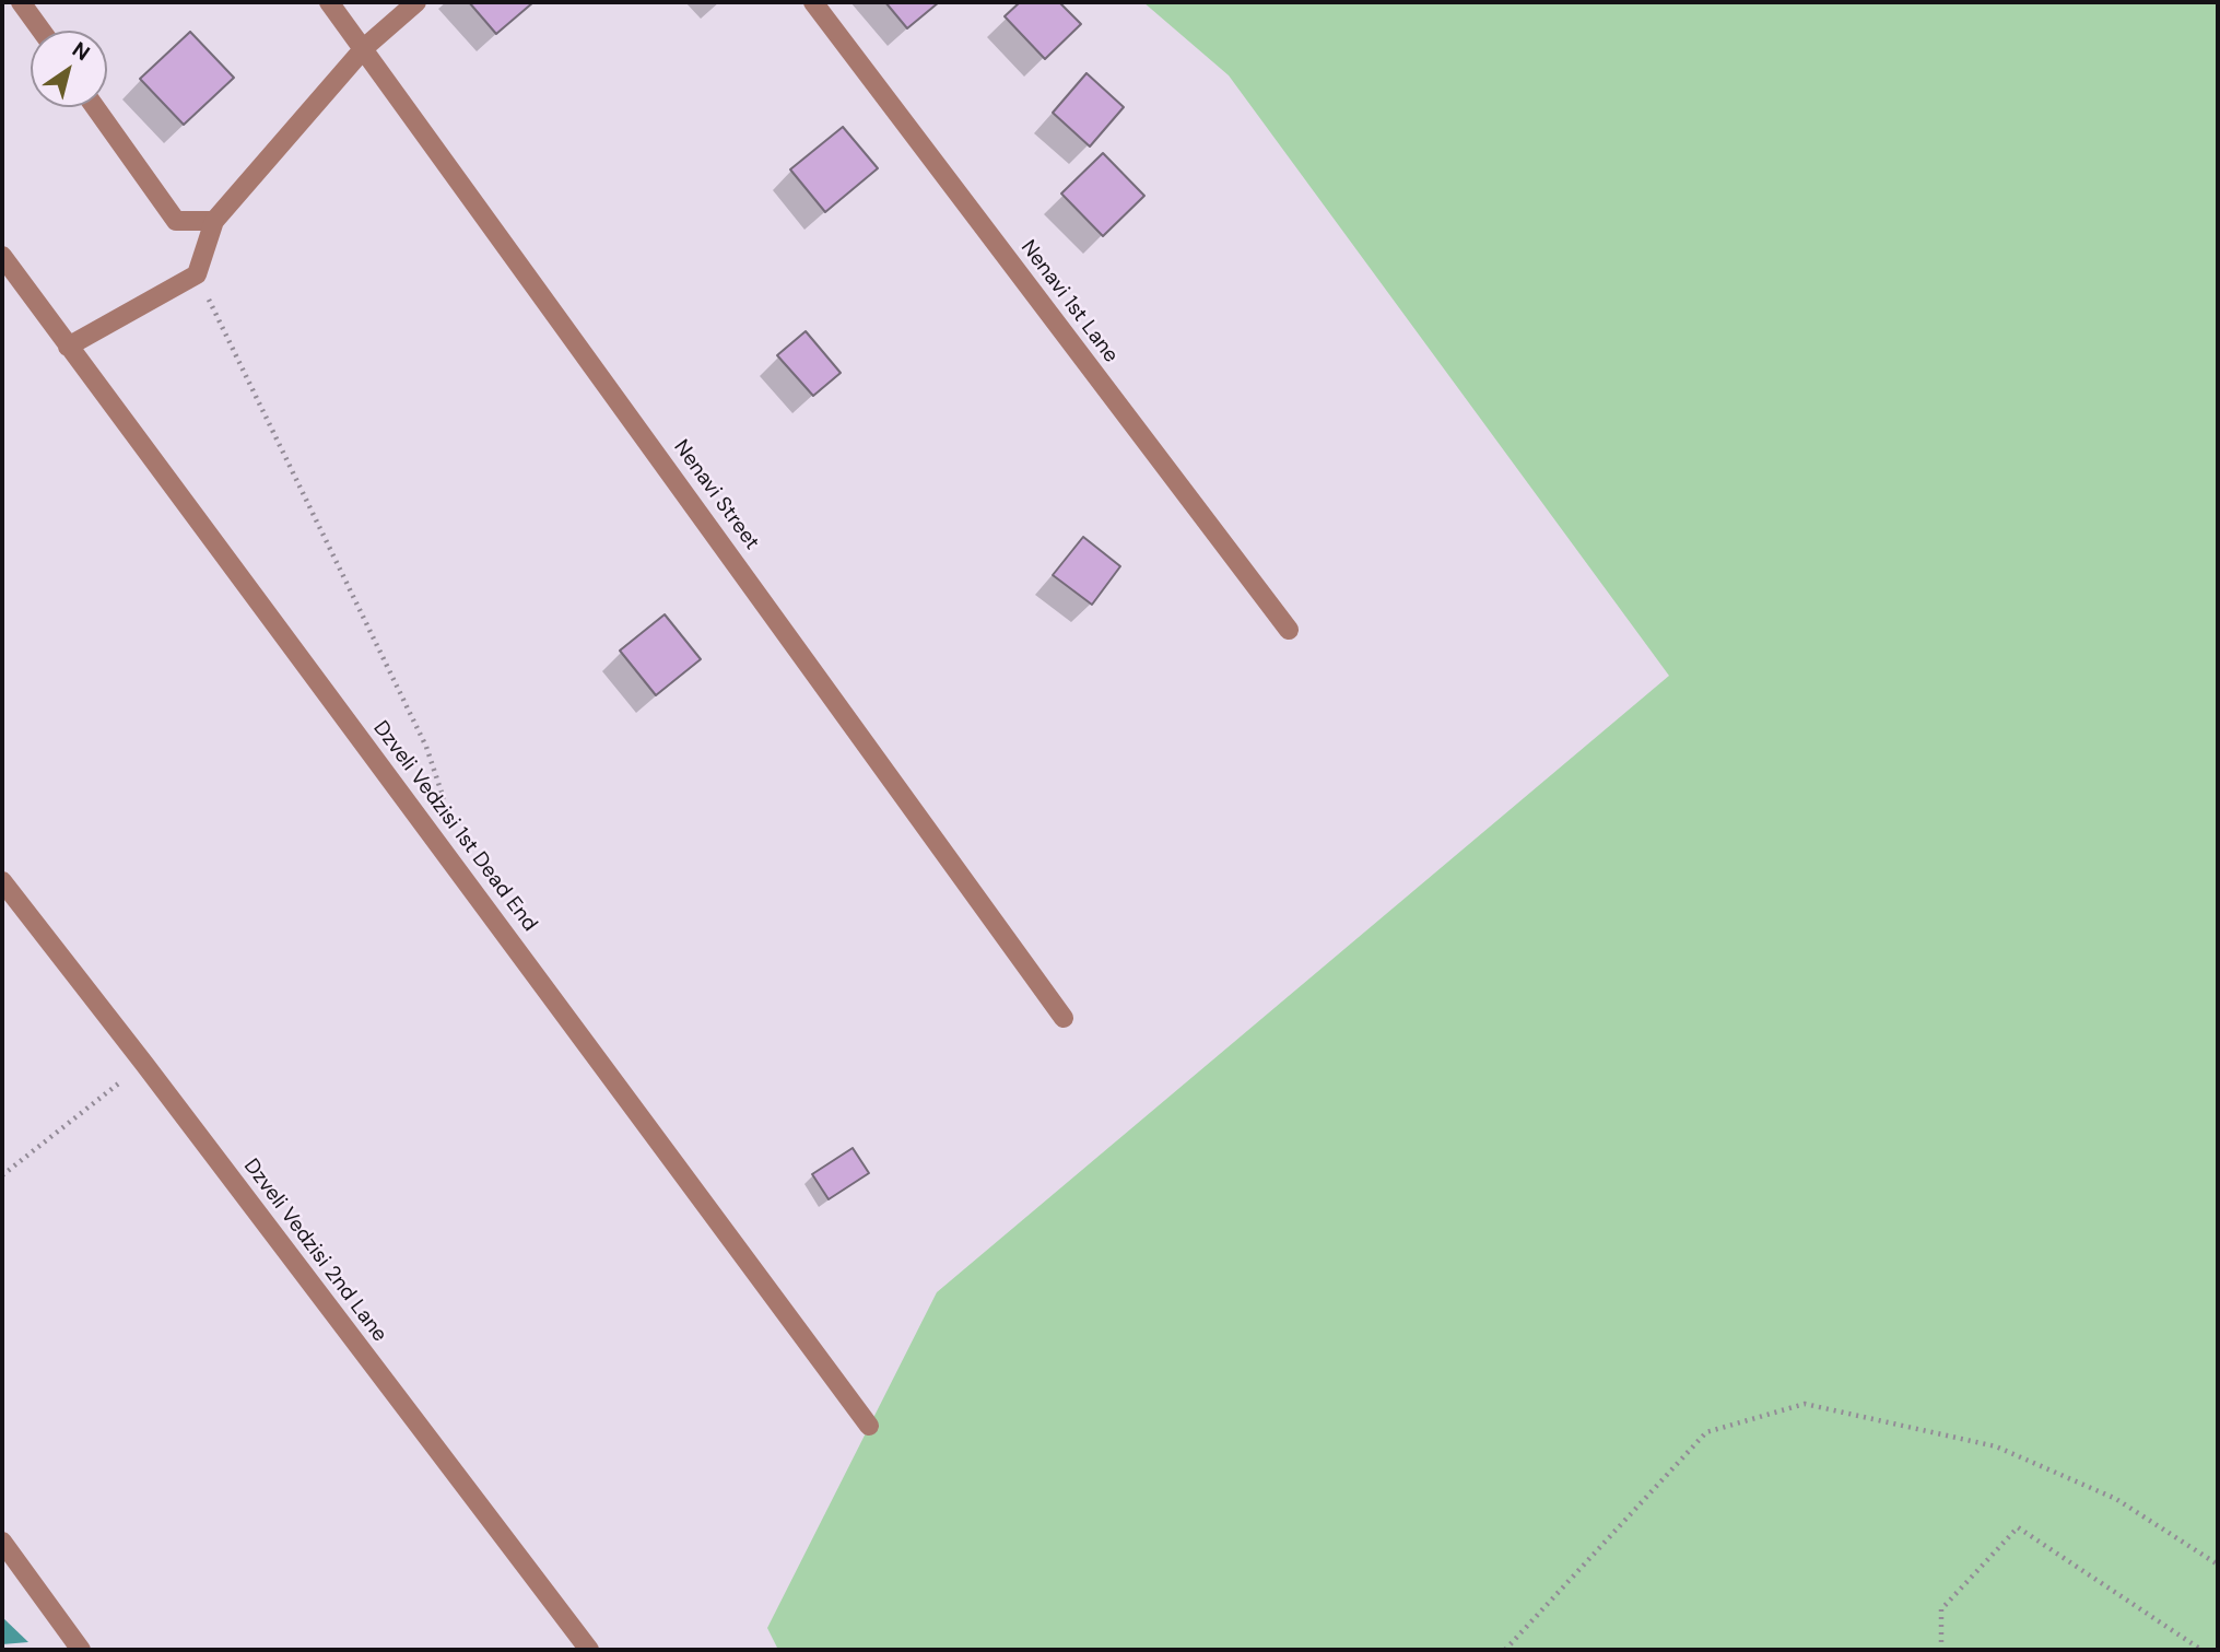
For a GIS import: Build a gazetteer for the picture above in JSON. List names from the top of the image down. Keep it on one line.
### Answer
{"streets":{"street":["Nenavi 1st Lane","Nenavi Street","Dzveli Vedzisi 1st Dead End","Dzveli Vedzisi 2nd Lane"]},"north":"top right"}
